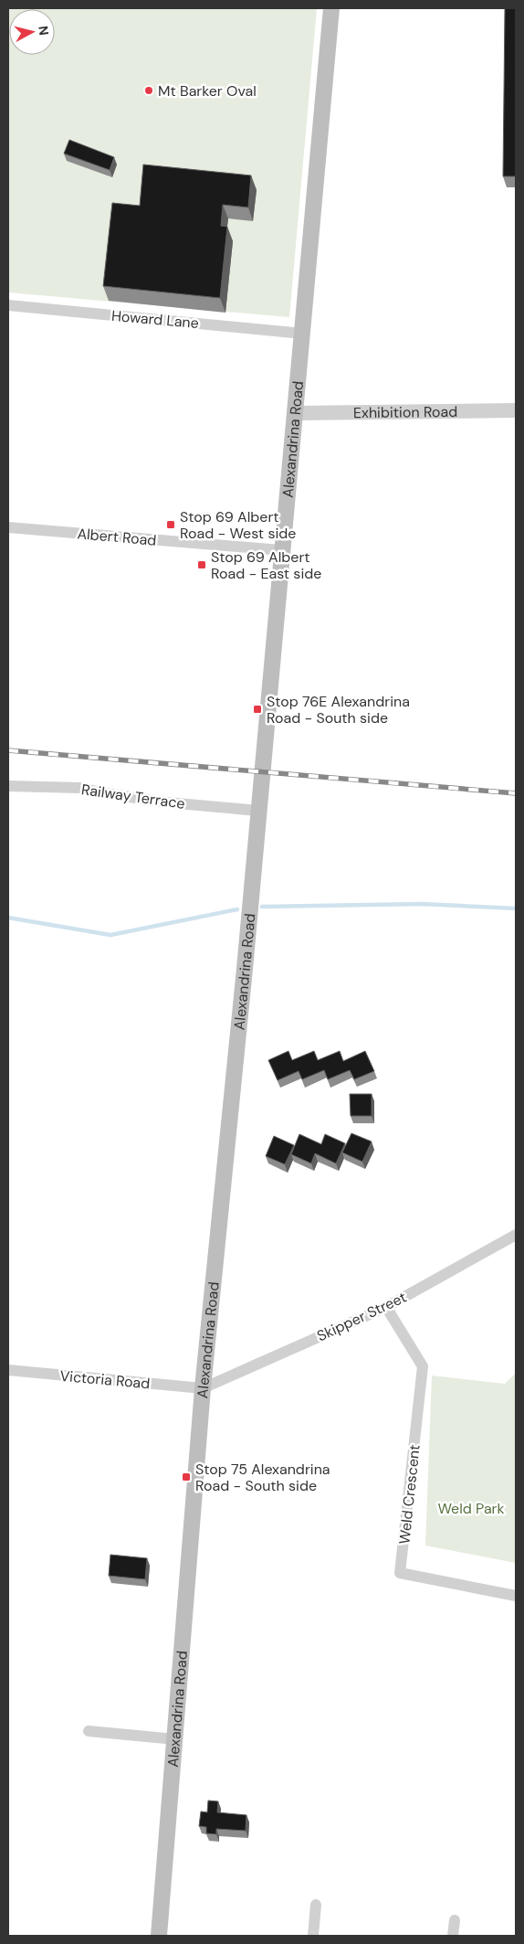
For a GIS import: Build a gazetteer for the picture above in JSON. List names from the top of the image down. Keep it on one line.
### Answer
{"streets":{"main road":["Alexandrina Road"],"street":["Howard Lane","Exhibition Road","Albert Road","Railway Terrace","Skipper Street","Victoria Road","Weld Crescent"]},"crossings":[["Howard Lane","Alexandrina Road"],["Exhibition Road","Alexandrina Road"],["Alexandrina Road","Albert Road"],["Alexandrina Road","Railway Terrace"],["Alexandrina Road","Skipper Street"],["Alexandrina Road","Victoria Road"],["Skipper Street","Victoria Road"],["Skipper Street","Weld Crescent"]],"parks":["Weld Park"],"places":{"other":["Mt Barker Oval"],"transit":["Stop 69 Albert Road - West side","Stop 69 Albert Road - East side","Stop 76E Alexandrina Road - South side","Stop 75 Alexandrina Road - South side"]},"north":"right"}
